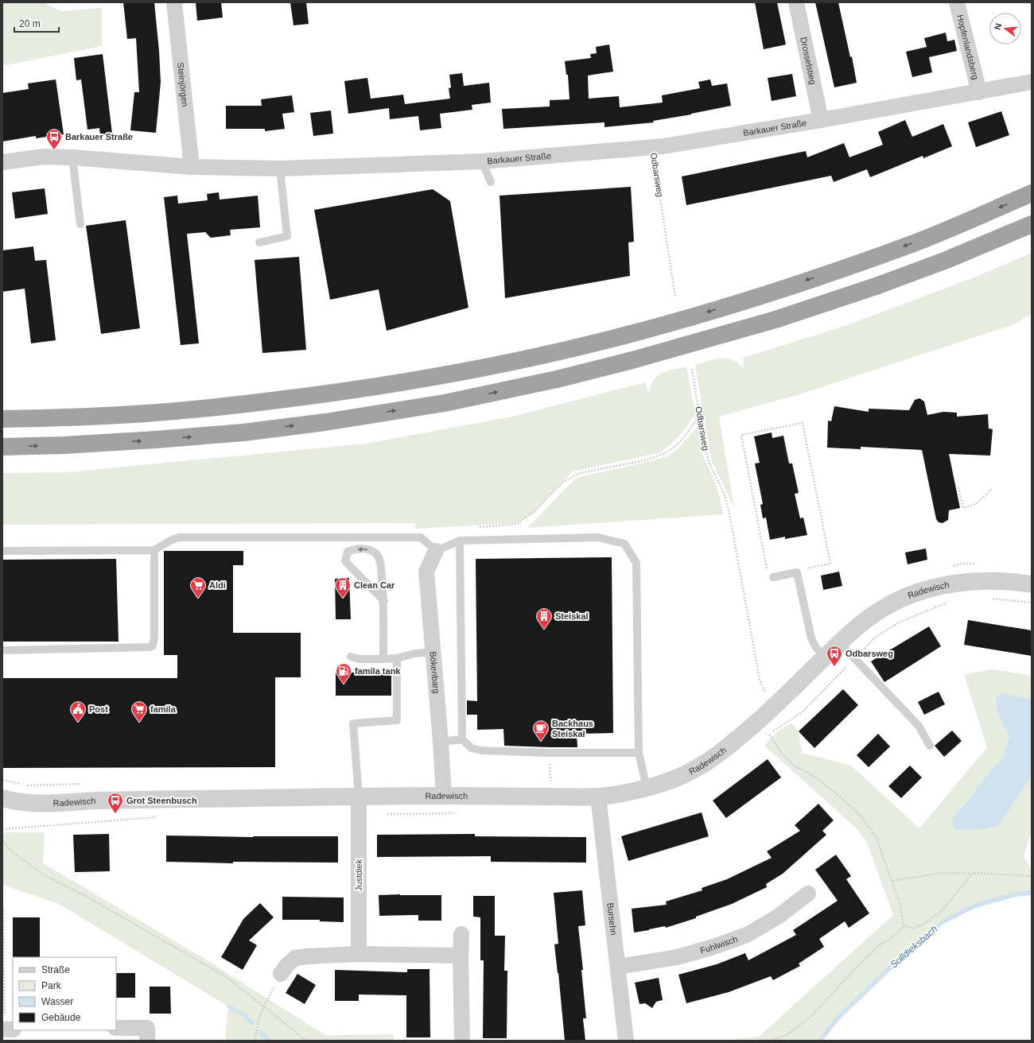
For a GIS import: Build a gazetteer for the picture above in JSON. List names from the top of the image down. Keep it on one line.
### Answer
{"streets":{"street":["Hopfenlandsberg","Drosselstieg","Steinjörgen","Barkauer Straße","Radewisch","Bökenbarg","Justdiek","Bursehn","Fuhlwisch"],"path":["Odbarsweg"]},"crossings":[["Hopfenlandsberg","Barkauer Straße"],["Drosselstieg","Barkauer Straße"],["Steinjörgen","Barkauer Straße"],["Barkauer Straße","Odbarsweg"],["Odbarsweg","Radewisch"],["Radewisch","Bökenbarg"],["Radewisch","Justdiek"],["Radewisch","Bursehn"],["Bursehn","Fuhlwisch"]],"water":["Solldieksbach"],"places":{"bus stop":["Barkauer Straße","Odbarsweg","Grot Steenbusch"],"supermarket":["Aldi","famila"],"building":["Clean Car","Steiskal"],"fuel station":["famila tank"],"public building":["Post"],"cafe":["Backhaus Steiskal"]},"legend":["Straße","Park","Wasser","Gebäude"],"scale_bar":"20 m","north":"left"}
